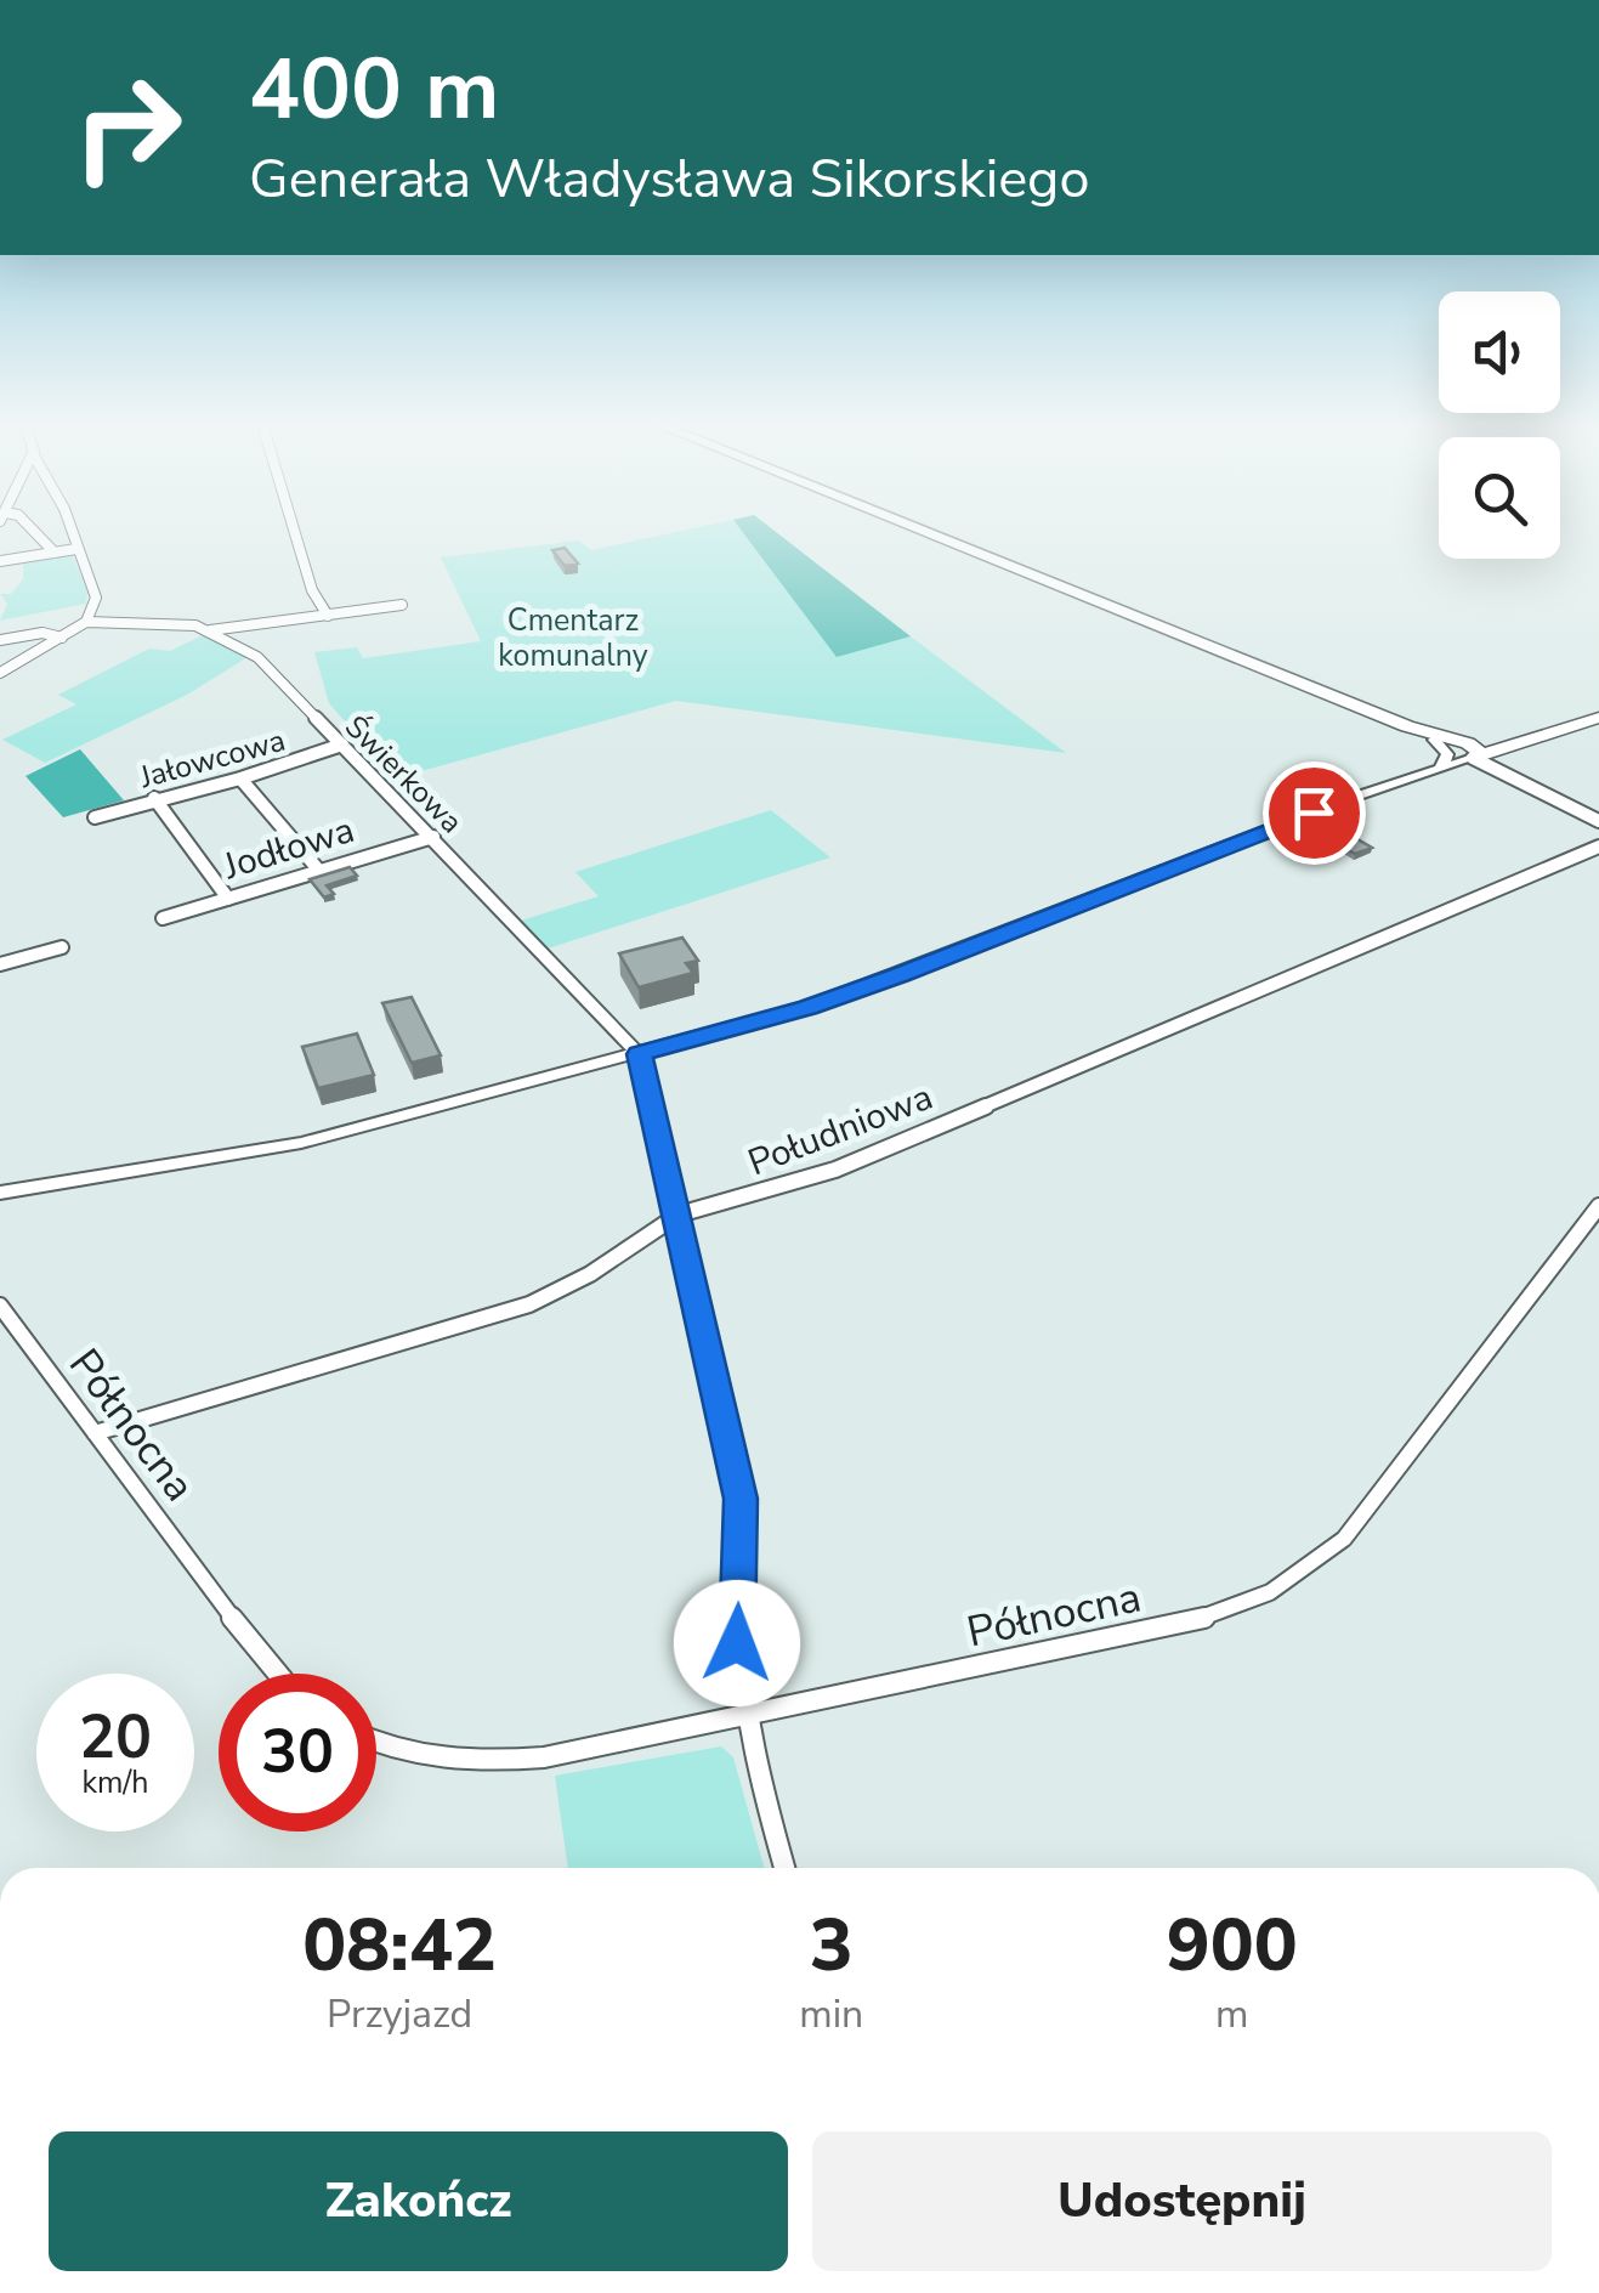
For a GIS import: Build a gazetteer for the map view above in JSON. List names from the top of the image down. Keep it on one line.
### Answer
{"streets":{"street":["Jałowcowa","Świerkowa","Jodłowa","Południowa","Północna"]},"crossings":[["Jałowcowa","Świerkowa"],["Świerkowa","Jodłowa"],["Południowa","Północna"]],"parks":["Cmentarz komunalny"],"page":{"turn":["400 m","Generała Władysława Sikorskiego"],"speed":"20 km/h","limit":"30","eta":["08:42","Przyjazd","3","min","900","m"],"buttons":["Zakończ","Udostępnij"]}}
